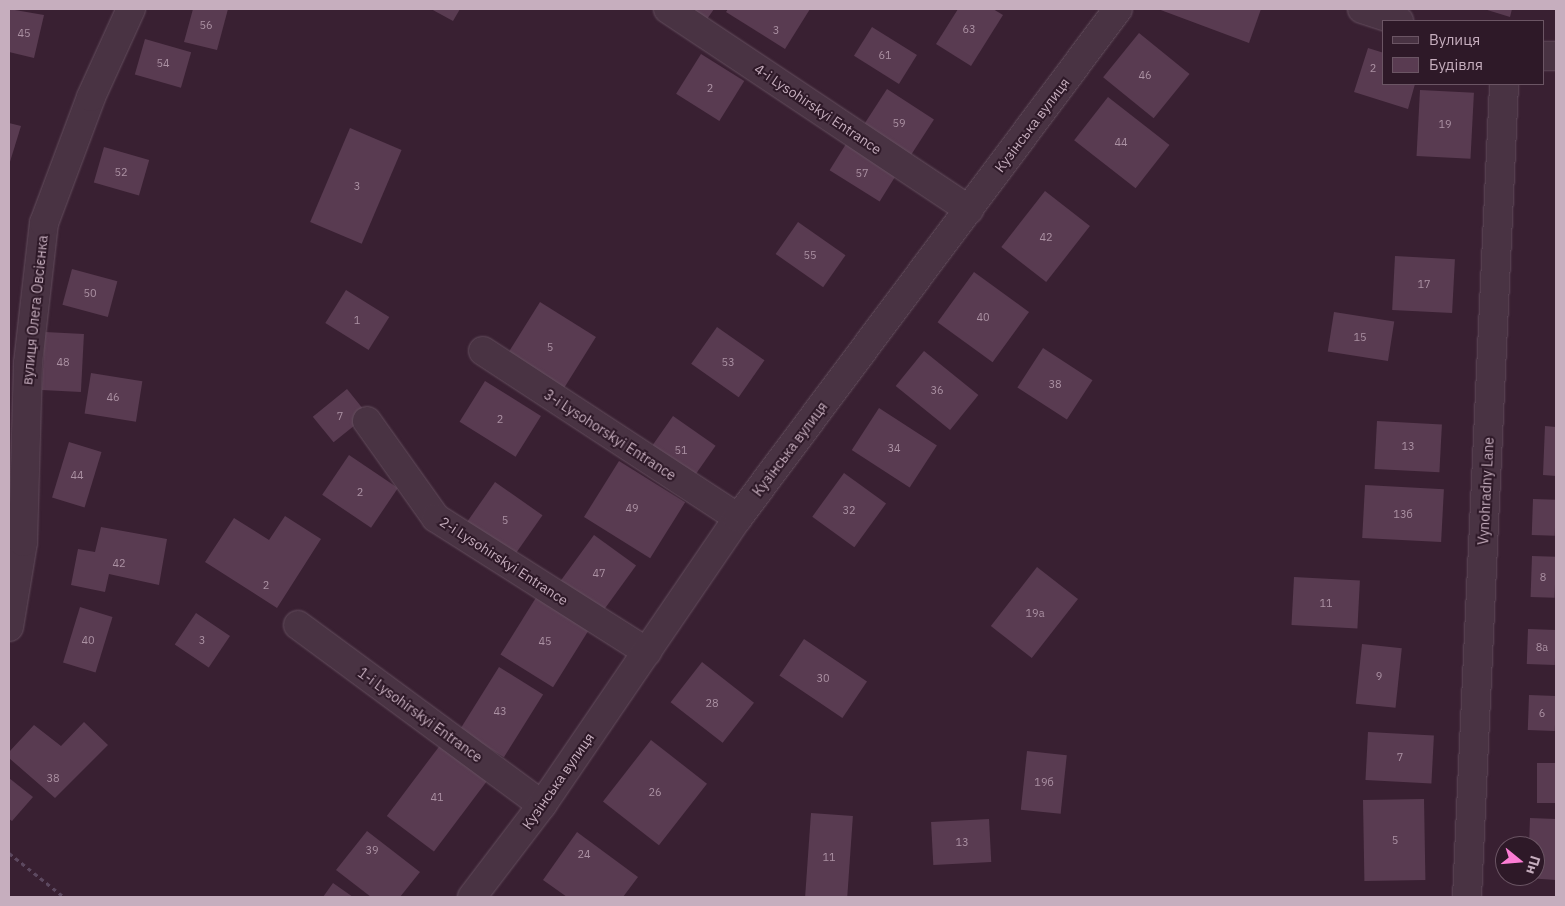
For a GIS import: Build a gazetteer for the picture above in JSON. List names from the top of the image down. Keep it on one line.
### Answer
{"streets":{"street":["4-i Lysohirskyi Entrance","Кузінська вулиця","вулиця Олега Овсієнка","3-i Lysohorskyi Entrance","Vynohradny Lane","2-i Lysohirskyi Entrance","1-i Lysohirskyi Entrance"]},"crossings":[["4-i Lysohirskyi Entrance","Кузінська вулиця"],["Кузінська вулиця","3-i Lysohorskyi Entrance"],["Кузінська вулиця","2-i Lysohirskyi Entrance"],["Кузінська вулиця","1-i Lysohirskyi Entrance"]],"house_numbers":["56","63","3","45","61","54","2","46","2","59","19","44","52","57","3","42","55","17","50","40","1","15","5","48","53","38","36","46","7","2","13","34","51","44","2","49","32","13б","5","42","47","8","2","11","19а","40","3","45","8а","9","30","28","43","6","7","38","19б","26","41","5","13","39","24","11"],"legend":["Вулиця","Будівля"],"north":"right"}
